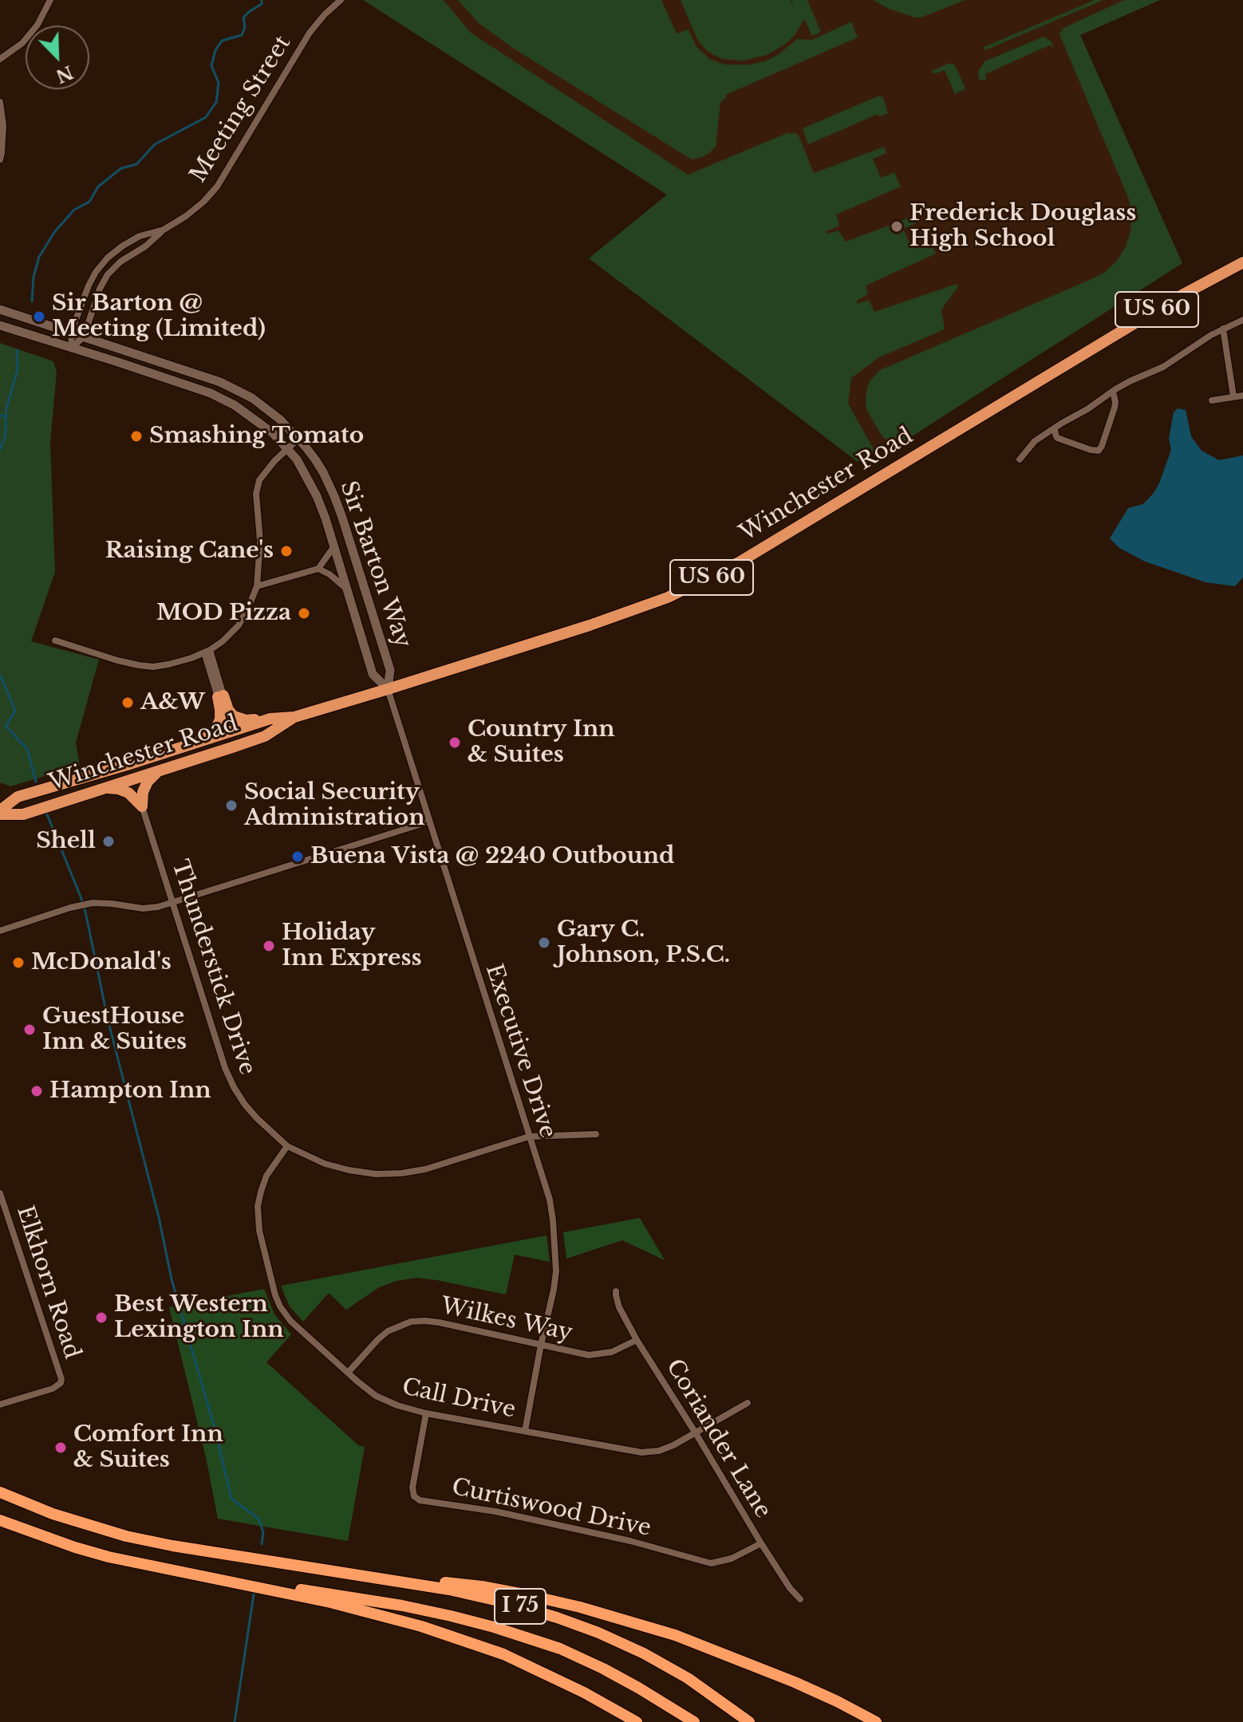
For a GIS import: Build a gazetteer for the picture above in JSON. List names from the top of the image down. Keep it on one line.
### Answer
{"streets":{"highway":["US 60","Winchester Road","I 75"],"main road":["Sir Barton Way"],"street":["Meeting Street","Thunderstick Drive","Executive Drive","Elkhorn Road","Wilkes Way","Call Drive","Coriander Lane","Curtiswood Drive"]},"crossings":[["Meeting Street","Sir Barton Way"],["Winchester Road","Sir Barton Way"],["Winchester Road","Executive Drive"],["Sir Barton Way","Executive Drive"],["Thunderstick Drive","Executive Drive"],["Thunderstick Drive","Call Drive"],["Executive Drive","Wilkes Way"],["Executive Drive","Call Drive"],["Wilkes Way","Call Drive"],["Wilkes Way","Coriander Lane"],["Call Drive","Coriander Lane"],["Call Drive","Curtiswood Drive"],["Coriander Lane","Curtiswood Drive"]],"places":["Frederick Douglass High School","Sir Barton @ Meeting (Limited)","Smashing Tomato","Raising Cane's","MOD Pizza","A&W","Country Inn & Suites","Social Security Administration","Shell","Buena Vista @ 2240 Outbound","Gary C. Johnson, P.S.C.","Holiday Inn Express","McDonald's","GuestHouse Inn & Suites","Hampton Inn","Best Western Lexington Inn","Comfort Inn & Suites"],"north":"bottom right"}
